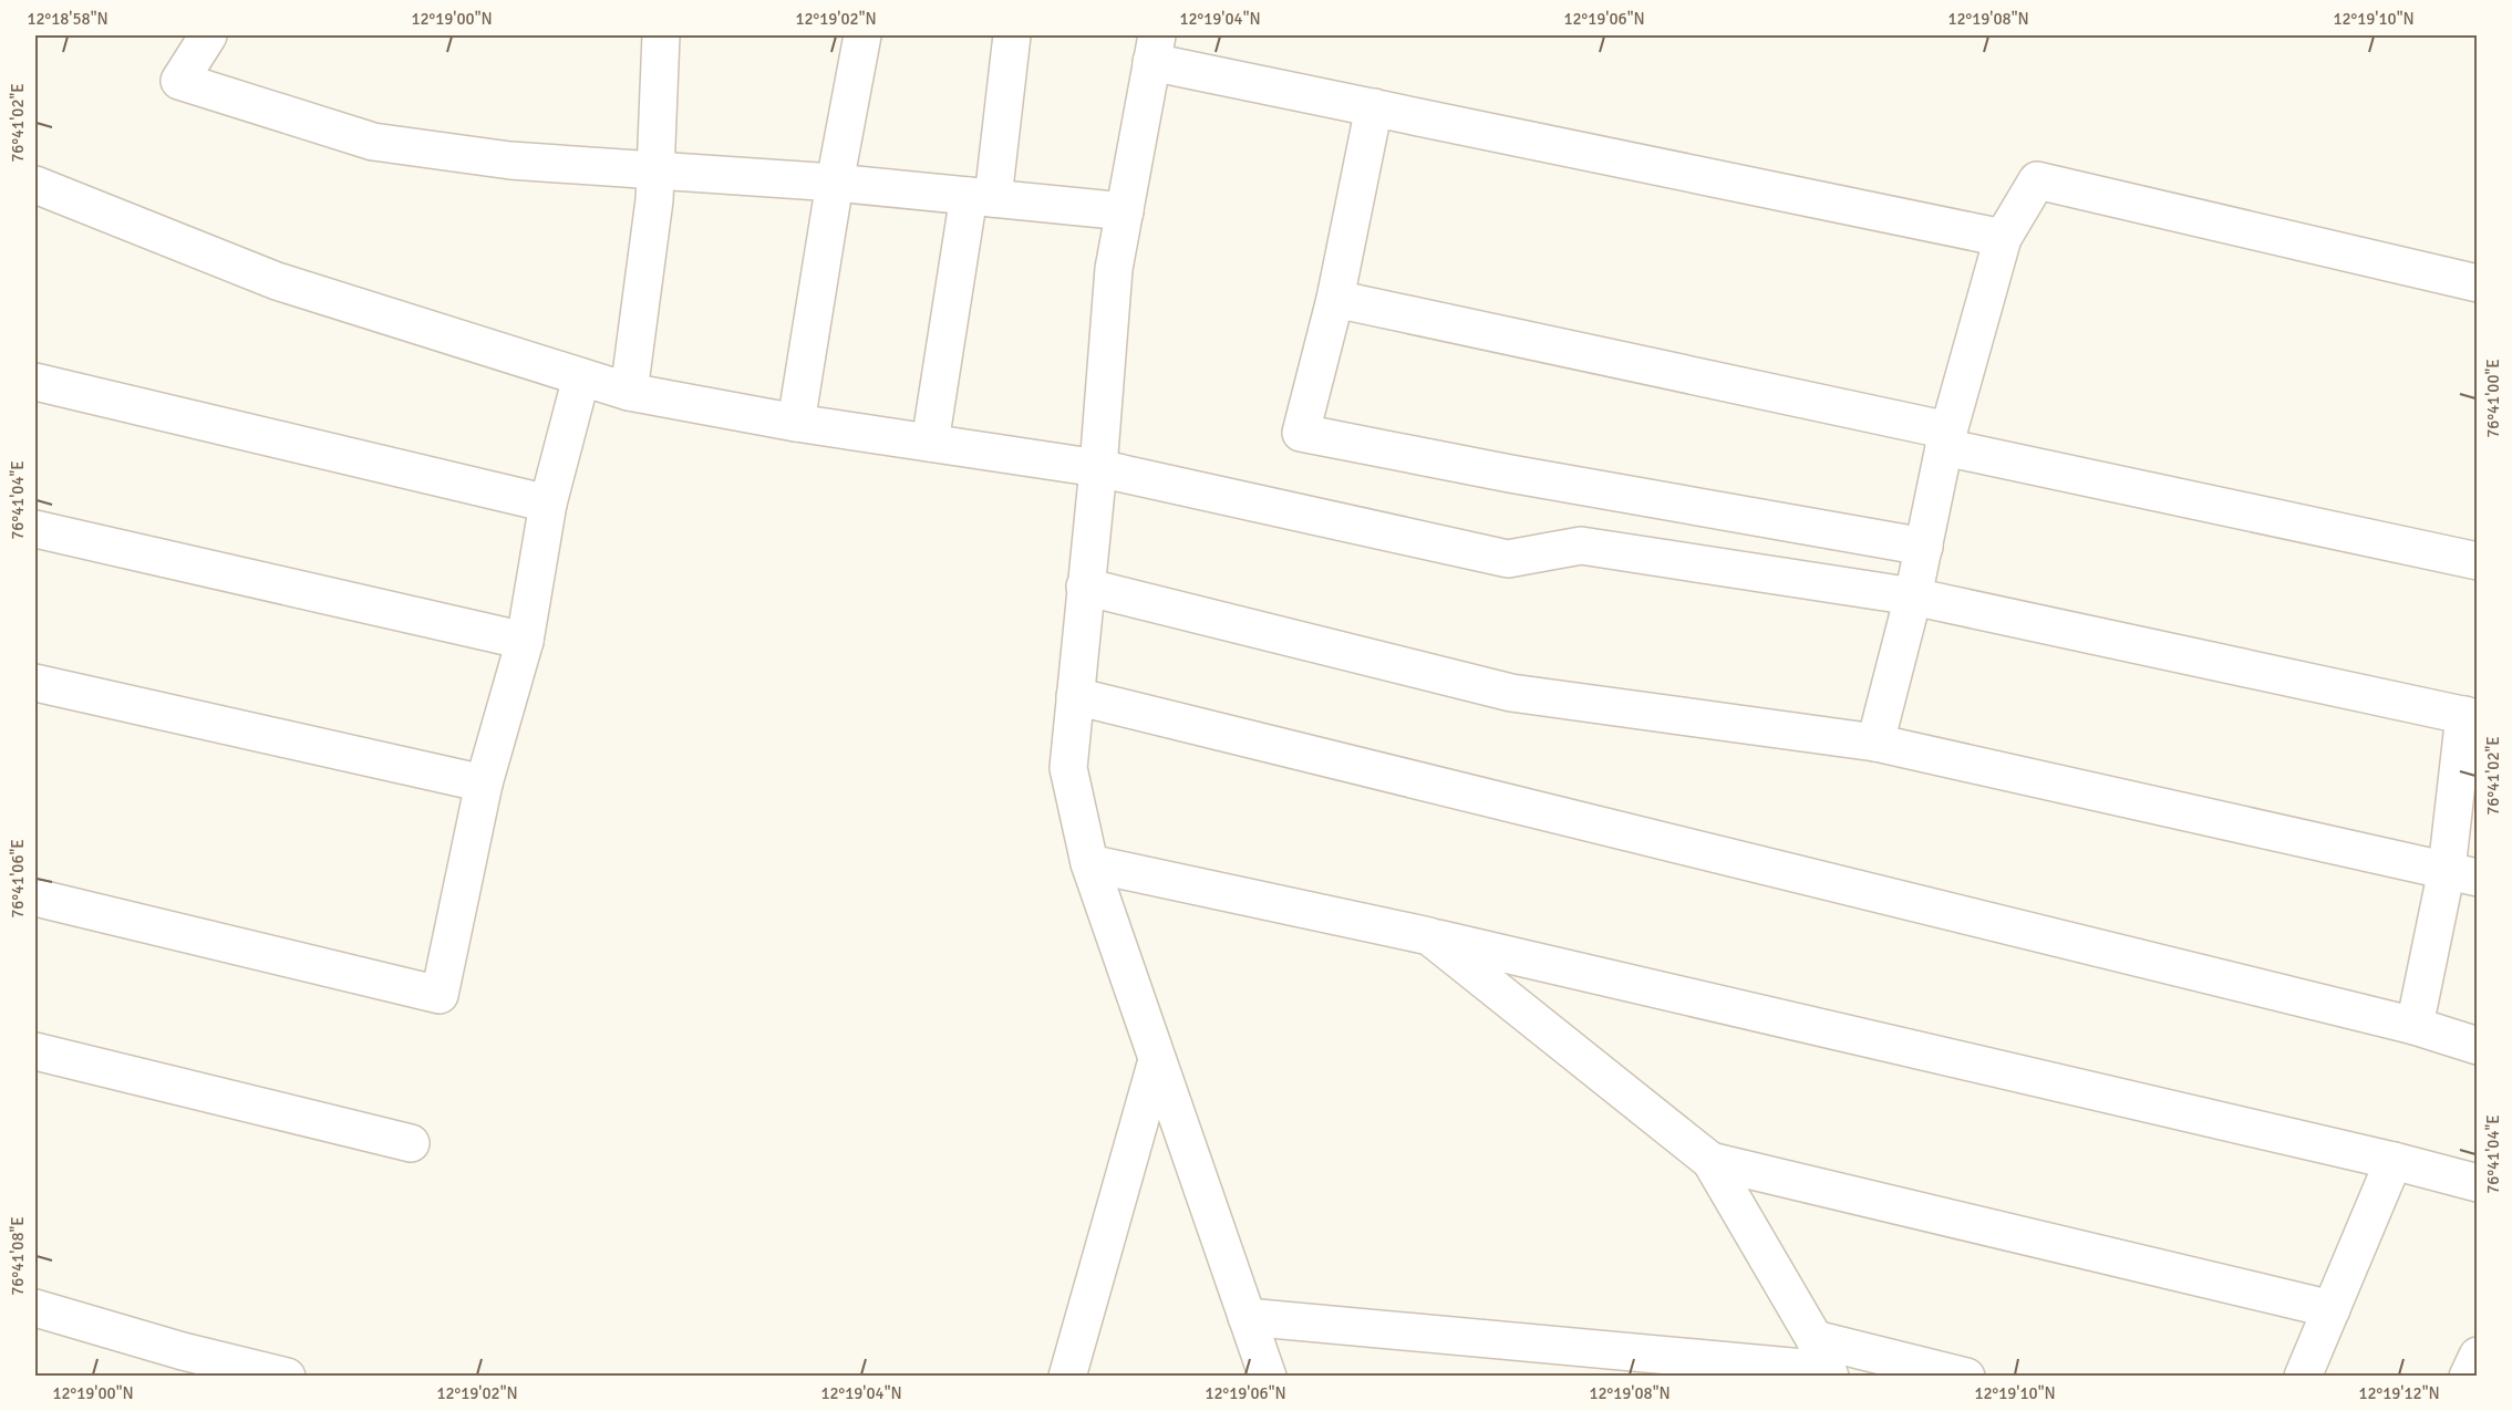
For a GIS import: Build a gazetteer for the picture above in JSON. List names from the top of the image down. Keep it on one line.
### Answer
{"coordinates":["12°18'58\"N","12°19'00\"N","12°19'02\"N","12°19'04\"N","12°19'06\"N","12°19'08\"N","12°19'10\"N","76°41'02\"E","76°41'00\"E","76°41'04\"E","76°41'06\"E","76°41'08\"E","12°19'12\"N"]}
